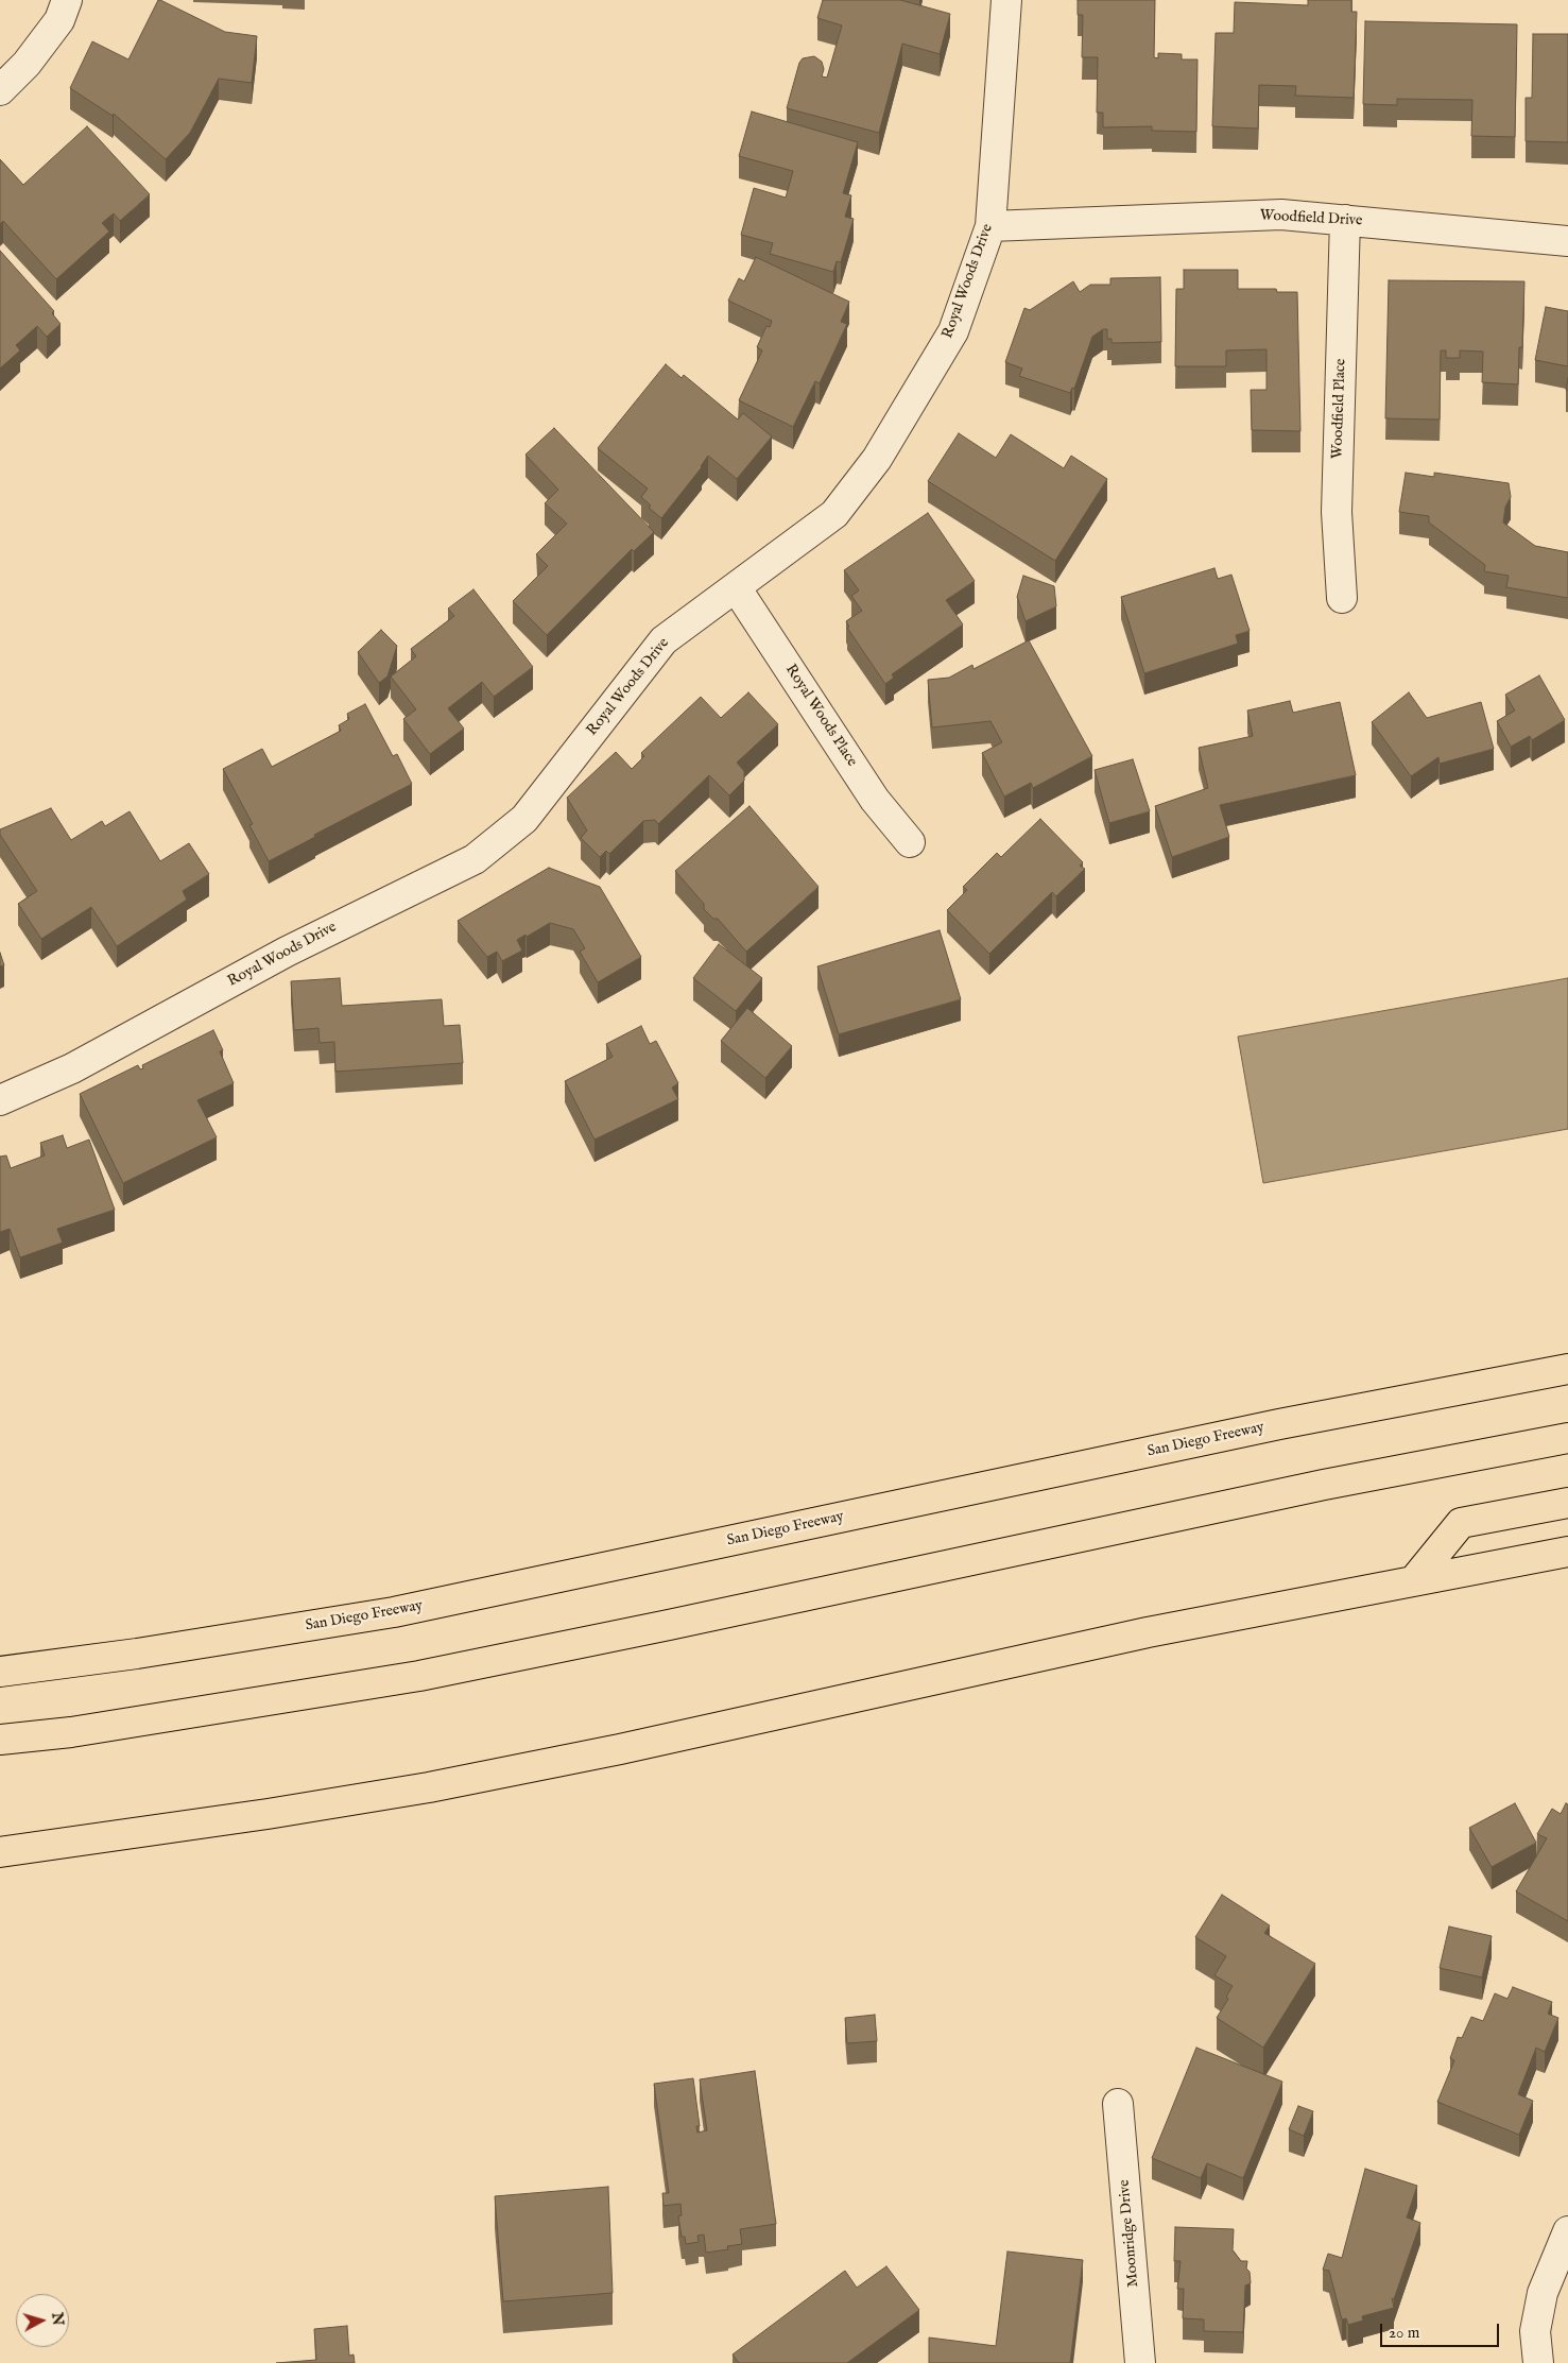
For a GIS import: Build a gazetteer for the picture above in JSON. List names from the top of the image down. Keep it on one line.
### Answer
{"streets":{"highway":["San Diego Freeway"],"street":["Woodfield Drive","Royal Woods Drive","Woodfield Place","Royal Woods Place","Moonridge Drive"]},"crossings":[["Woodfield Drive","Royal Woods Drive"],["Woodfield Drive","Woodfield Place"],["Royal Woods Drive","Royal Woods Place"]],"scale_bar":"20 m","north":"right"}
